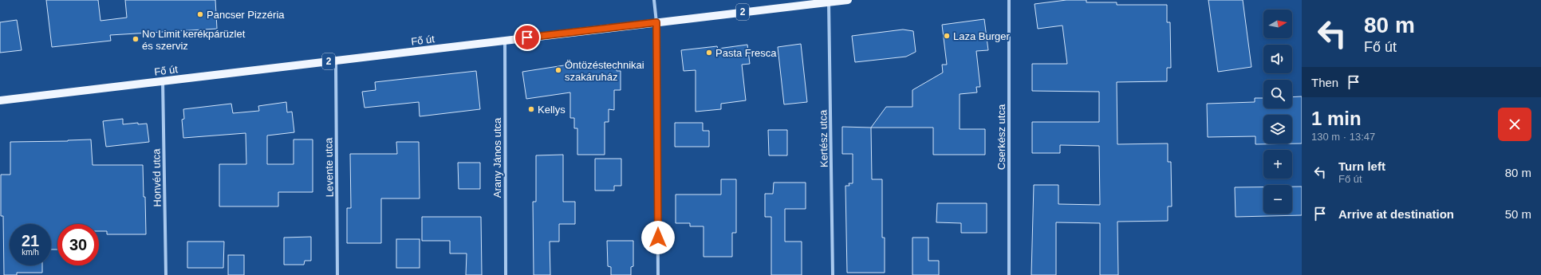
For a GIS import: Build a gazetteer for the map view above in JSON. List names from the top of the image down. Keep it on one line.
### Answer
{"streets":{"main road":["2","Fő út"],"street":["Cserkész utca","Kertész utca","Arany János utca","Levente utca","Honvéd utca"]},"crossings":[["Fő út","Kertész utca"],["Fő út","Arany János utca"],["Fő út","Levente utca"],["Fő út","Honvéd utca"]],"places":["Pancser Pizzéria","Laza Burger","No Limit kerékpárüzlet és szerviz","Pasta Fresca","Öntözéstechnikai szakáruház","Kellys"],"north":"right","page":{"turn":["80 m","Fő út"],"map_buttons":["+","−"],"then":"Then","heading":["1 min","130 m · 13:47"],"list":[{"name":"Turn left","note":"Fő út","value":"80 m"},{"name":"Arrive at destination","value":"50 m"}],"speed":"21 km/h","limit":"30"}}
